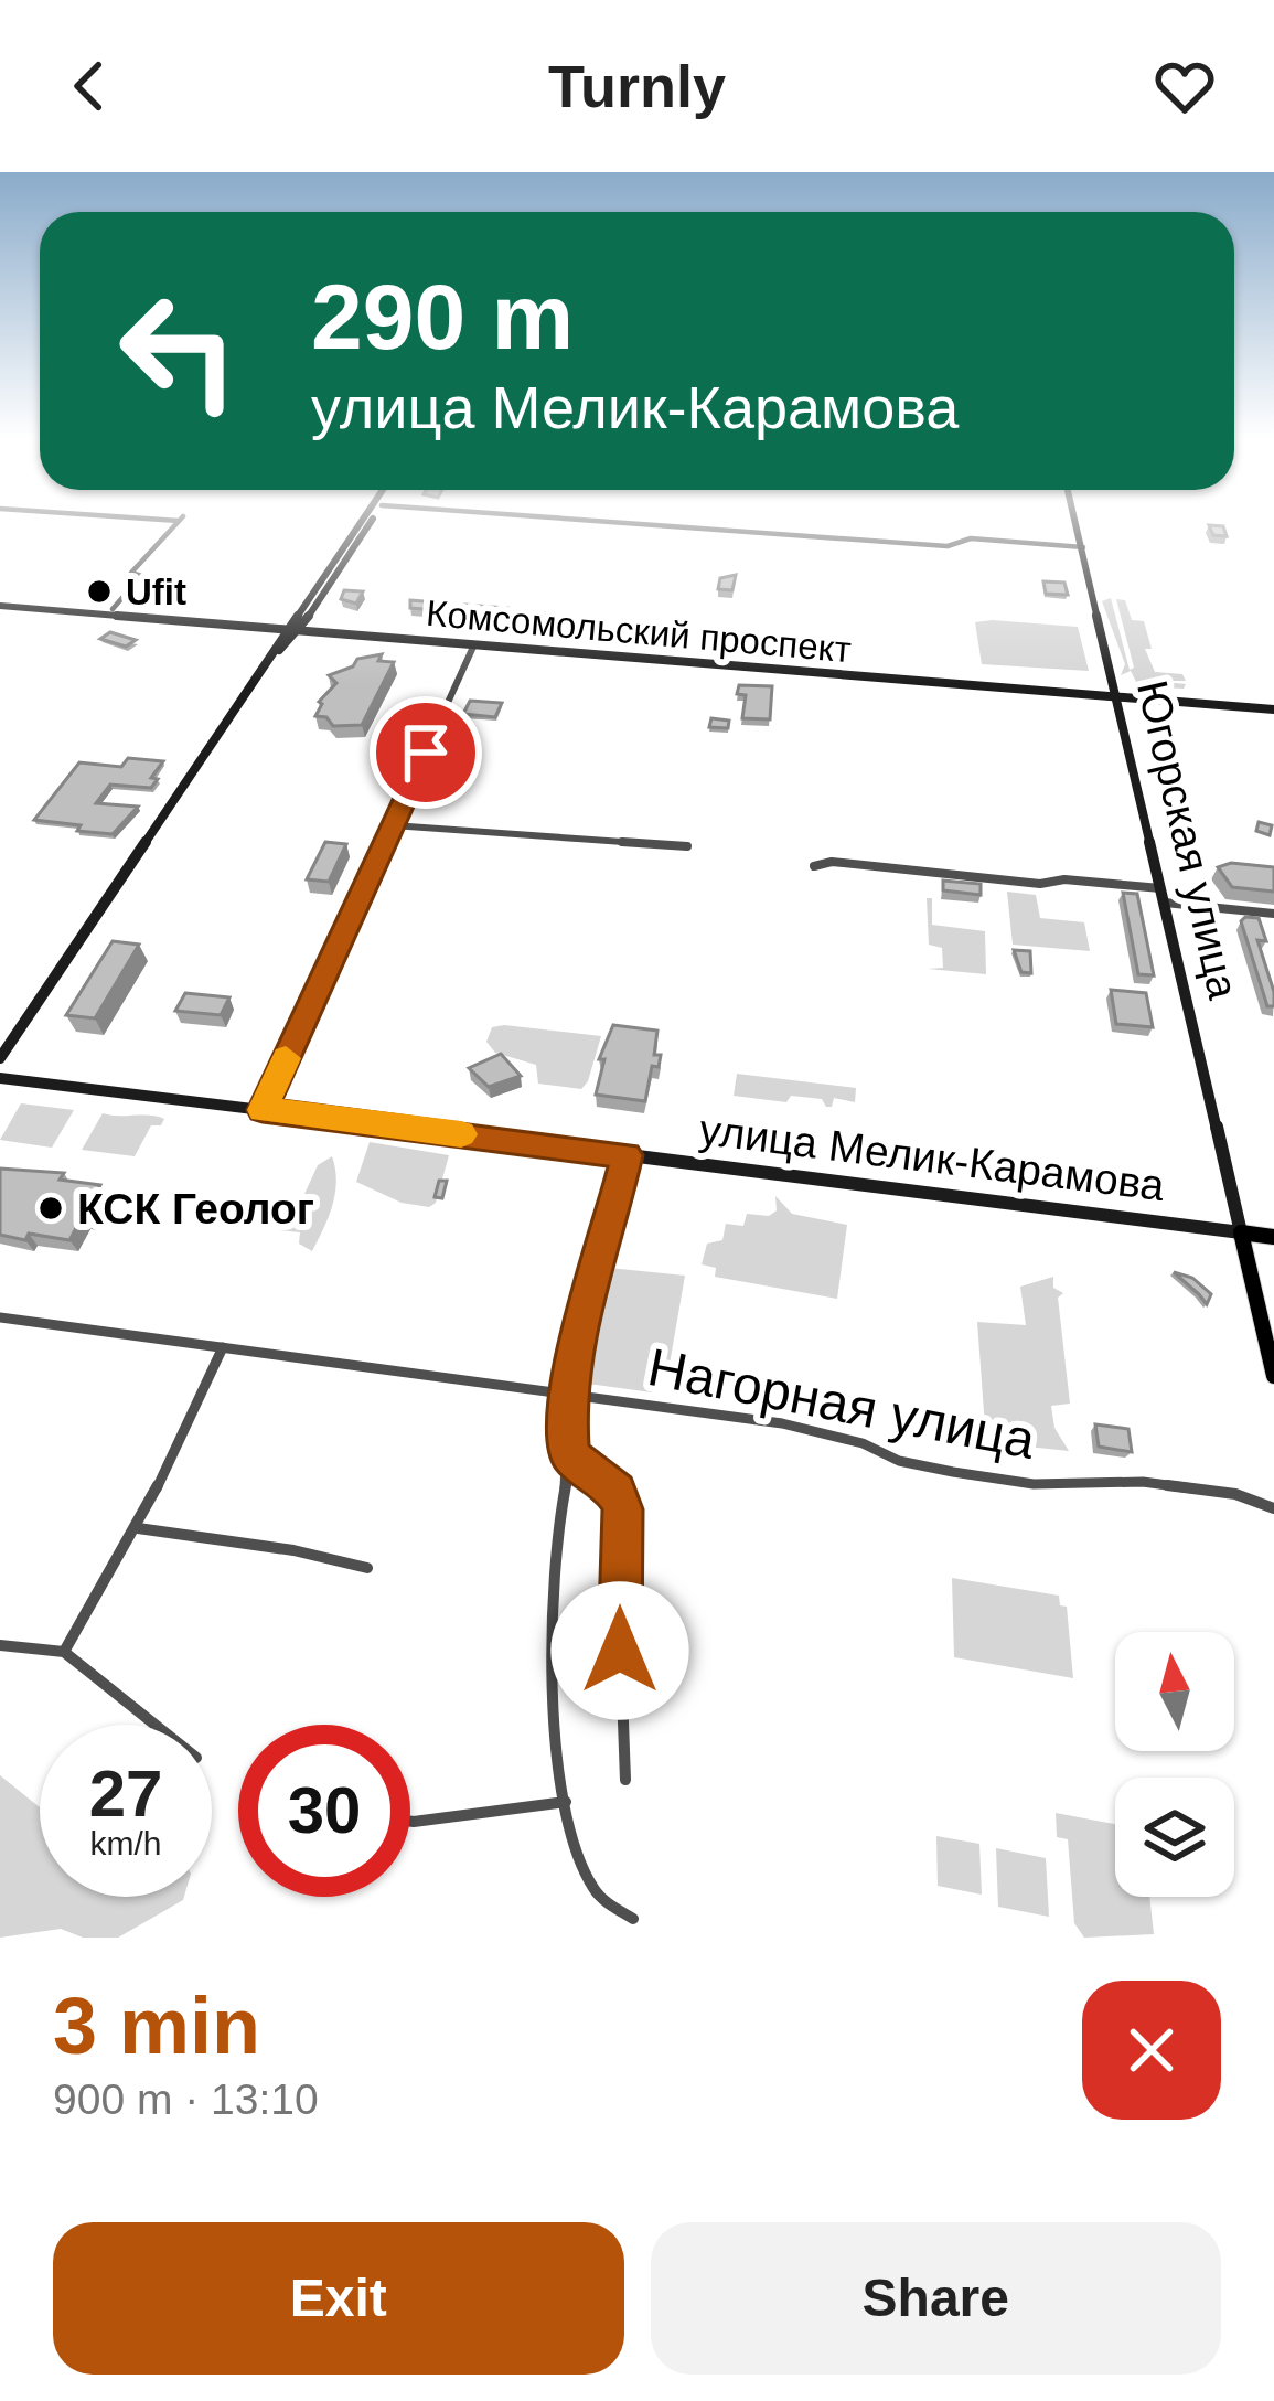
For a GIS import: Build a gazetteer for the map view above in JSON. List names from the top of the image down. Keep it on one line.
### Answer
{"streets":{"main road":["Комсомольский проспект","Югорская улица","улица Мелик-Карамова"],"street":["Нагорная улица"]},"crossings":[["Комсомольский проспект","Югорская улица"],["Югорская улица","улица Мелик-Карамова"]],"places":["Ufit","КСК Геолог"],"north":"top","page":{"header":"Turnly","turn":["290 m","улица Мелик-Карамова"],"speed":"27 km/h","limit":"30","heading":["3 min","900 m · 13:10"],"buttons":["Exit","Share"]}}
